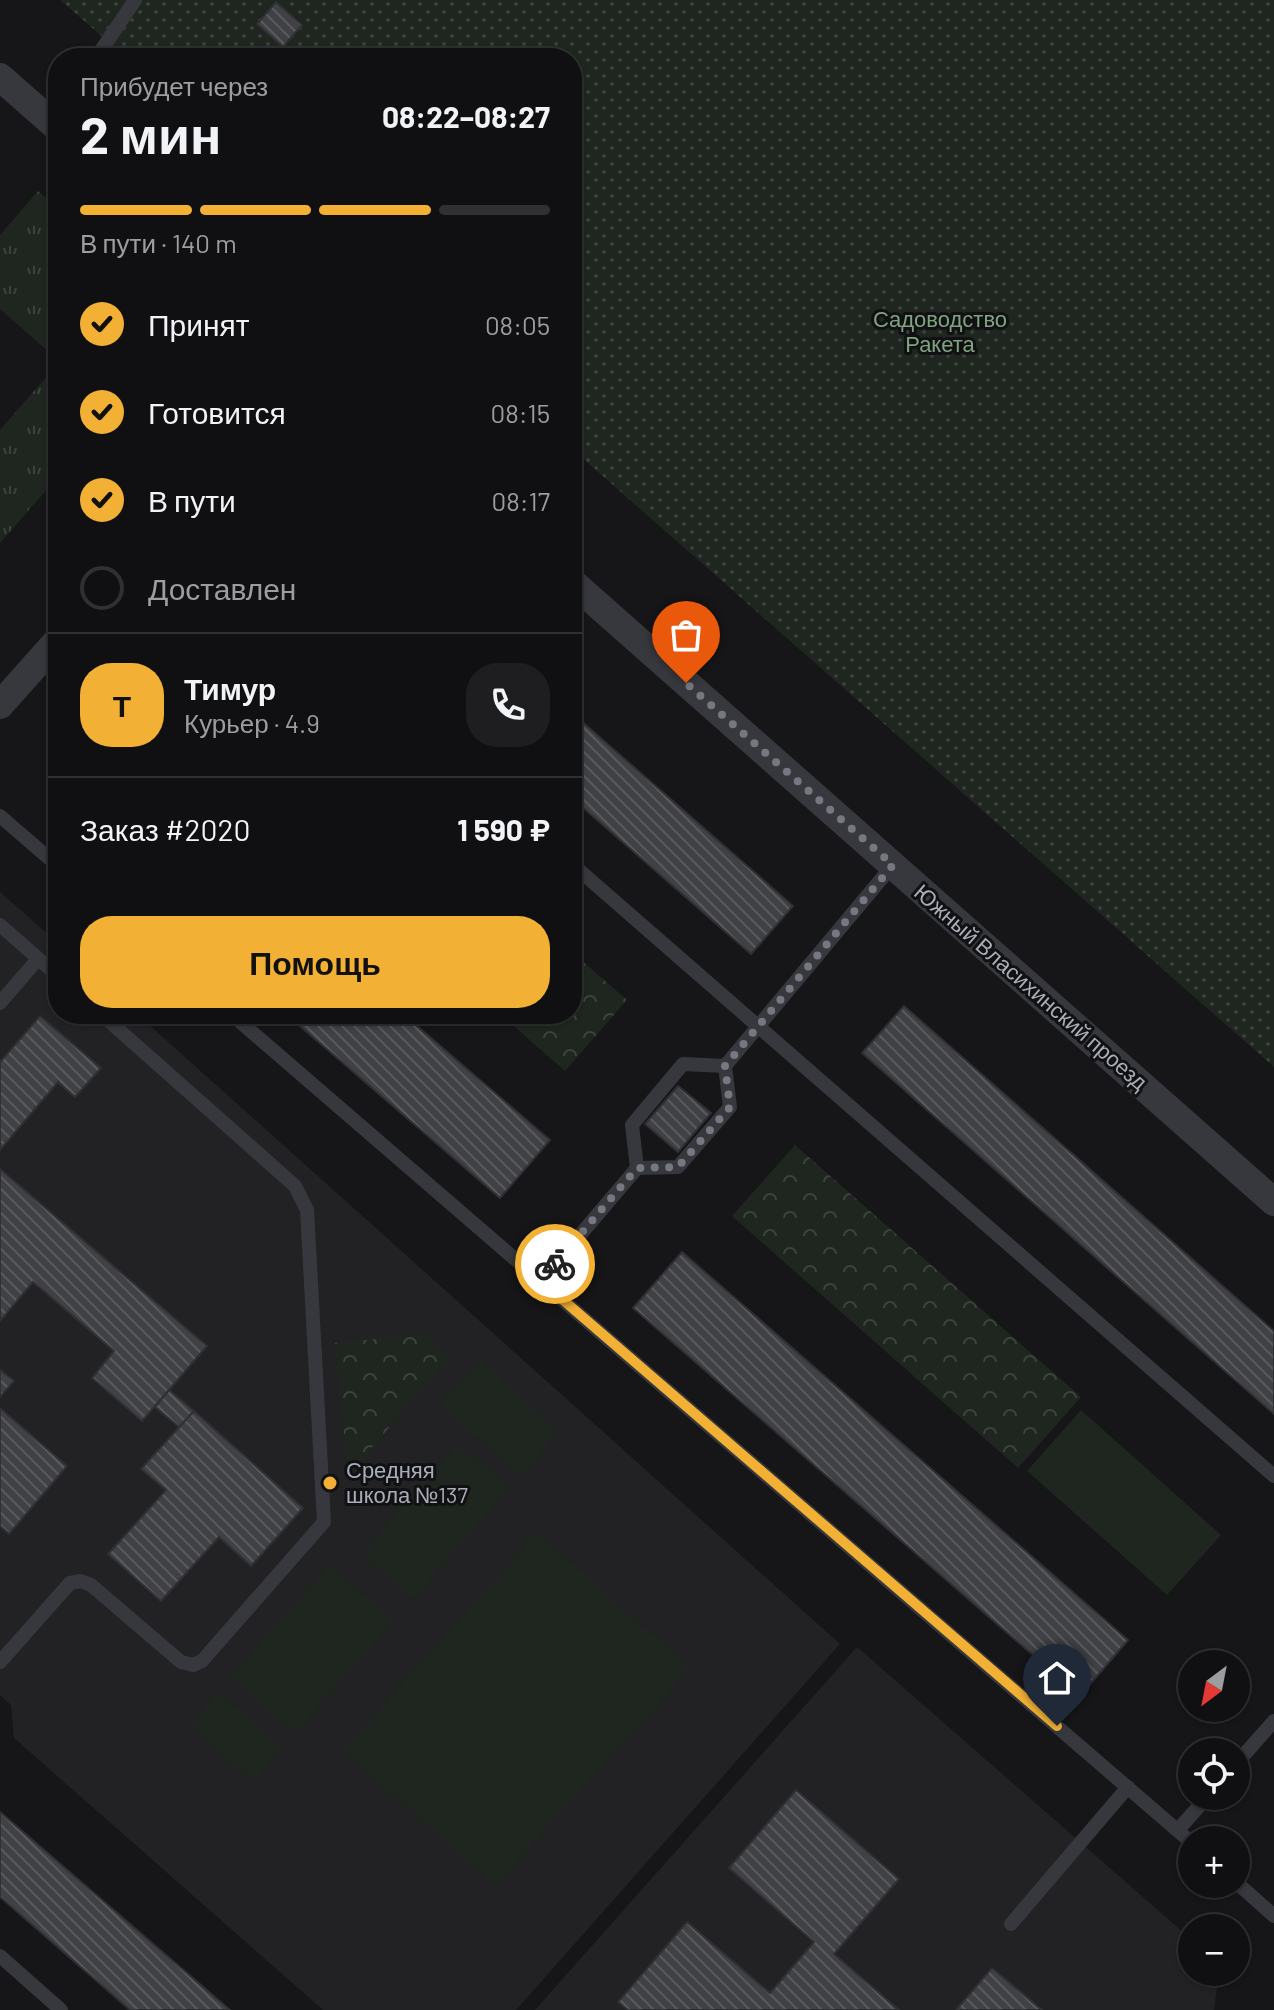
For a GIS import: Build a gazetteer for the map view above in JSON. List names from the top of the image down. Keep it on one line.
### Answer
{"streets":{"street":["Южный Власихинский проезд"]},"parks":["Садоводство Ракета"],"places":["Средняя школа №137"],"north":"bottom left","page":{"heading":["2 мин","Прибудет через","08:22–08:27"],"panel":["Тимур","Курьер · 4.9","Заказ #2020","1 590 ₽"],"bar":"В пути · 140 m","list":[["Принят","08:05"],["Готовится","08:15"],["В пути","08:17"],"Доставлен"],"round":"Т","buttons":"Помощь","map_buttons":["+","−"]}}
